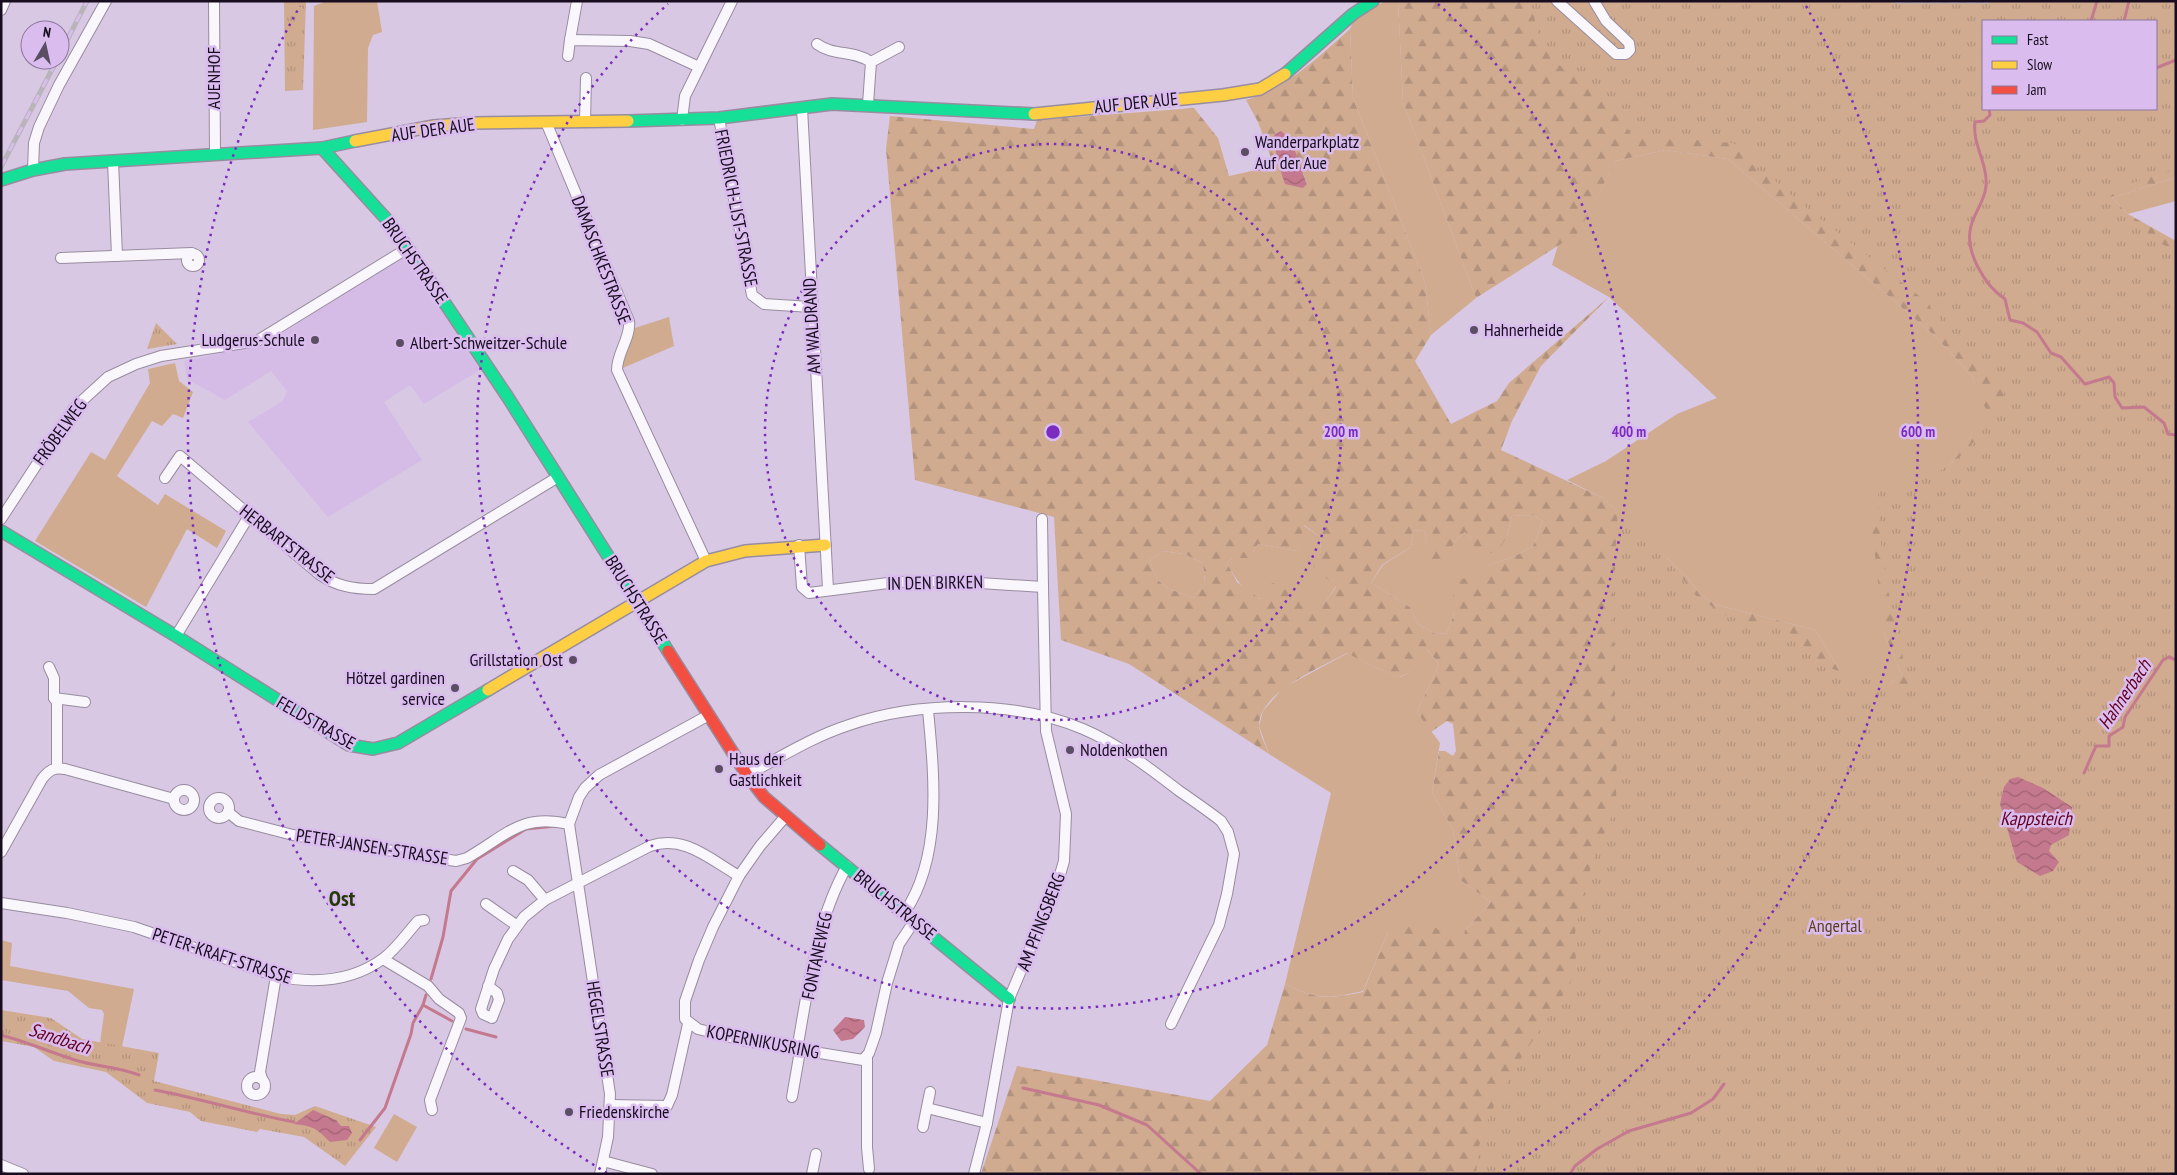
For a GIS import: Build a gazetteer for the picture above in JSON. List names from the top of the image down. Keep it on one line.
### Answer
{"streets":{"street":["AUENHOF","AUF DER AUE","FRIEDRICH-LIST-STRASSE","DAMASCHKESTRASSE","BRUCHSTRASSE","AM WALDRAND","FRÖBELWEG","HERBARTSTRASSE","IN DEN BIRKEN","FELDSTRASSE","PETER-JANSEN-STRASSE","AM PFINGSBERG","PETER-KRAFT-STRASSE","FONTANEWEG","HEGELSTRASSE","KOPERNIKUSRING"]},"crossings":[["AUENHOF","AUF DER AUE"],["AUF DER AUE","FRIEDRICH-LIST-STRASSE"],["AUF DER AUE","DAMASCHKESTRASSE"],["AUF DER AUE","BRUCHSTRASSE"],["AUF DER AUE","AM WALDRAND"],["FRIEDRICH-LIST-STRASSE","AM WALDRAND"],["BRUCHSTRASSE","FRÖBELWEG"],["BRUCHSTRASSE","HERBARTSTRASSE"],["BRUCHSTRASSE","FELDSTRASSE"],["BRUCHSTRASSE","AM PFINGSBERG"],["BRUCHSTRASSE","FONTANEWEG"],["BRUCHSTRASSE","KOPERNIKUSRING"],["FONTANEWEG","KOPERNIKUSRING"]],"districts":["Ost"],"water":["Hahnerbach","Kappsteich","Sandbach"],"parks":["Angertal"],"places":["Wanderparkplatz Auf der Aue","Hahnerheide","Ludgerus-Schule","Albert-Schweitzer-Schule","Grillstation Ost","Hötzel gardinen service","Noldenkothen","Haus der Gastlichkeit","Friedenskirche"],"legend":["Fast","Slow","Jam"],"north":"top","rings":["200 m","400 m","600 m"]}
